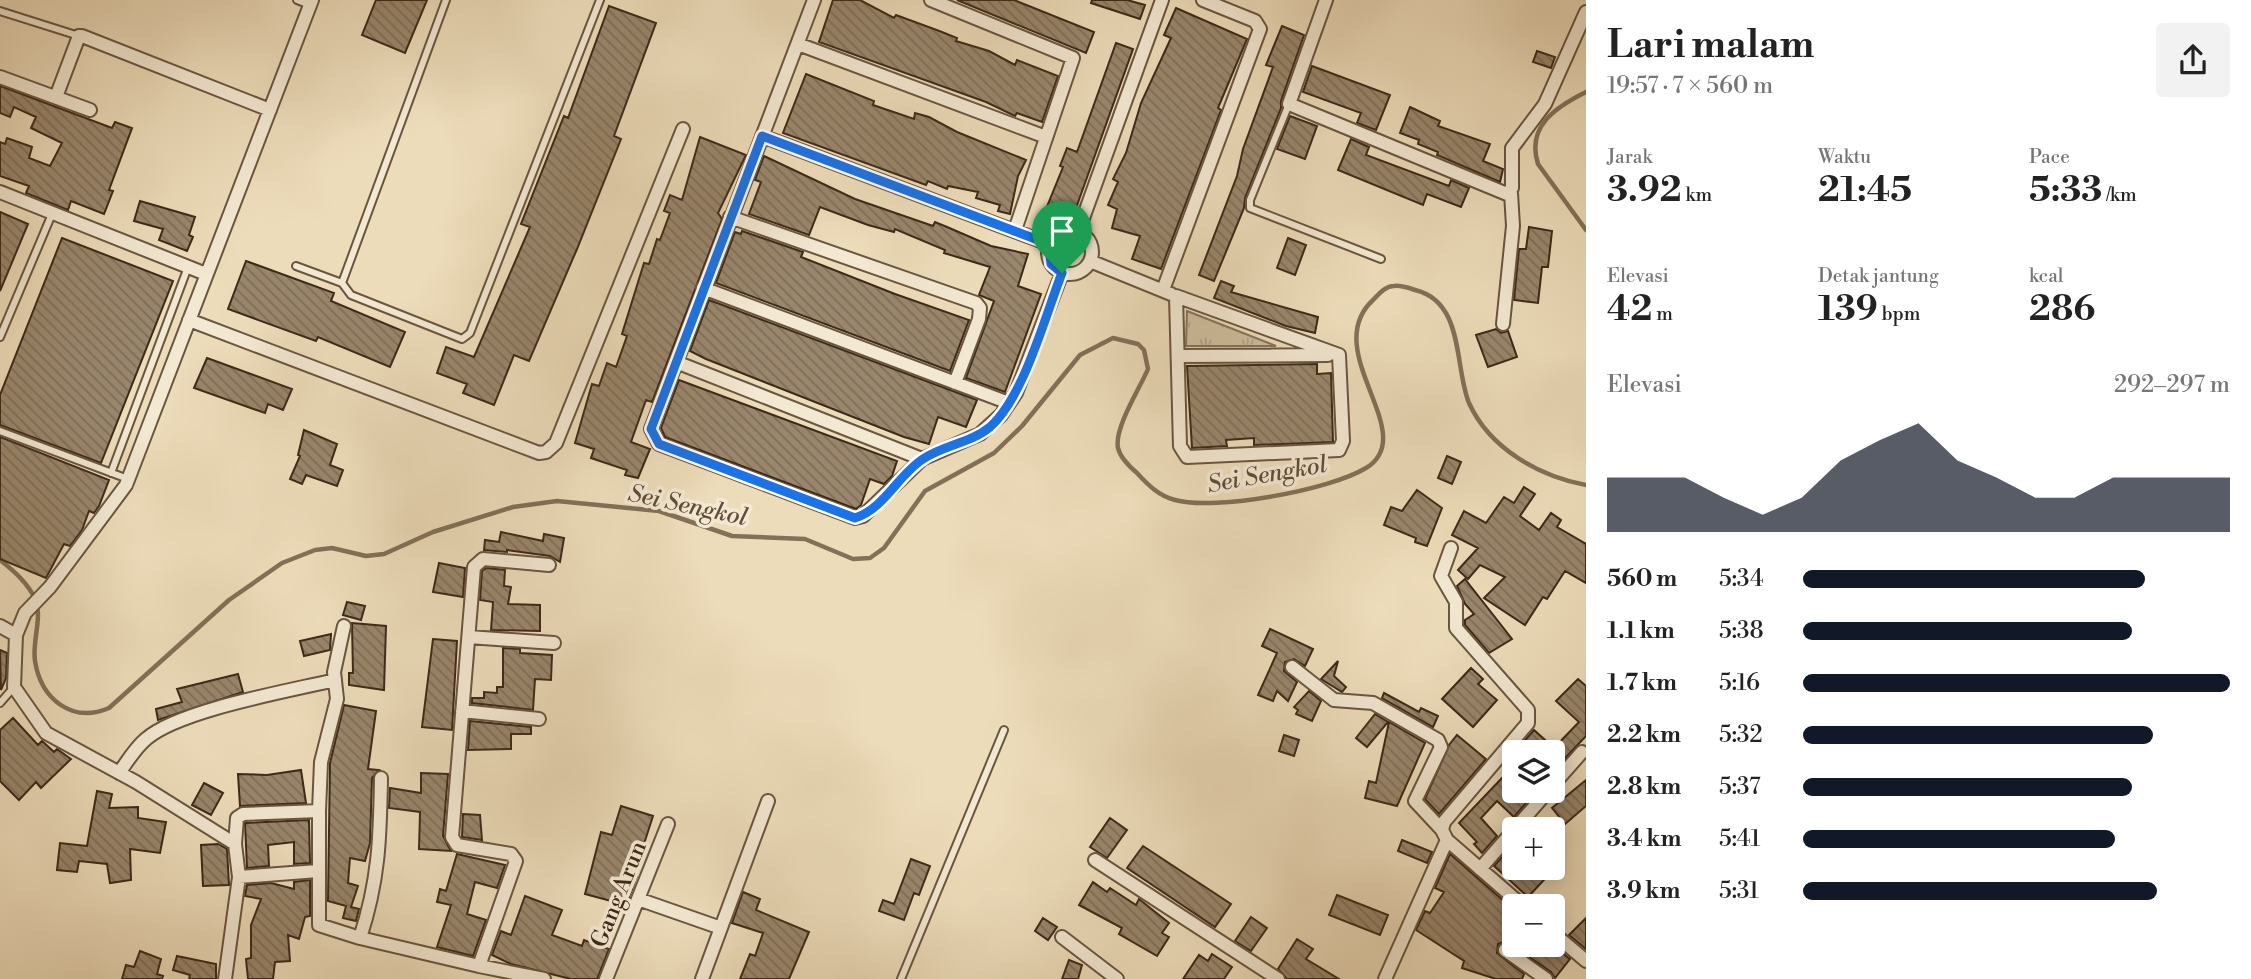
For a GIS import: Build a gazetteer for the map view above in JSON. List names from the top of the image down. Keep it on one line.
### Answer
{"streets":{"street":["Gang Arun"]},"water":["Sei Sengkol"],"page":{"heading":["Lari malam","19:57 · 7 × 560 m"],"stats":[["Jarak","3.92 km"],["Waktu","21:45"],["Pace","5:33 /km"],["Elevasi","42 m"],["Detak jantung","139 bpm"],["kcal","286"]],"chart":["Elevasi","292–297 m"],"list":[{"name":"560 m","note":"5:34"},{"name":"1.1 km","note":"5:38"},{"name":"1.7 km","note":"5:16"},{"name":"2.2 km","note":"5:32"},{"name":"2.8 km","note":"5:37"},{"name":"3.4 km","note":"5:41"},{"name":"3.9 km","note":"5:31"}],"map_buttons":["+","−"]}}
